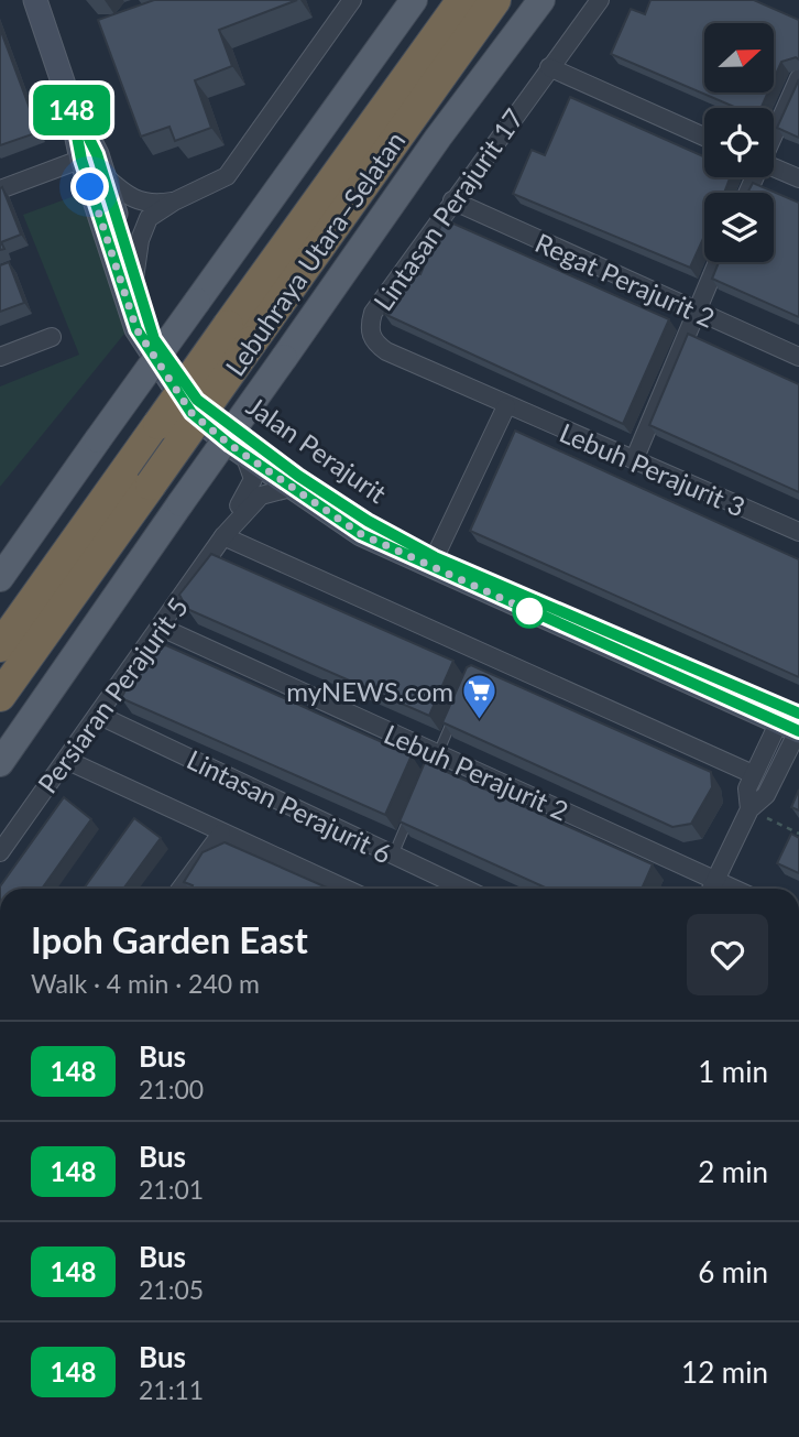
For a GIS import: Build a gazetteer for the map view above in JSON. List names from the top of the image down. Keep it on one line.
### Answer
{"streets":{"highway":["Lebuhraya Utara–Selatan"],"street":["Lintasan Perajurit 17","Regat Perajurit 2","Jalan Perajurit","Lebuh Perajurit 3","Persiaran Perajurit 5","Lebuh Perajurit 2","Lintasan Perajurit 6"]},"crossings":[["Lintasan Perajurit 17","Regat Perajurit 2"],["Lintasan Perajurit 17","Lebuh Perajurit 3"],["Jalan Perajurit","Persiaran Perajurit 5"],["Persiaran Perajurit 5","Lebuh Perajurit 2"],["Persiaran Perajurit 5","Lintasan Perajurit 6"]],"places":{"supermarket":["myNEWS.com"]},"lines":["bus line 148"],"north":"right","page":{"on_map":"148","heading":["Ipoh Garden East","Walk · 4 min · 240 m"],"list":[{"mark":"148","name":"Bus","note":"21:00","value":"1 min"},{"mark":"148","name":"Bus","note":"21:01","value":"2 min"},{"mark":"148","name":"Bus","note":"21:05","value":"6 min"},{"mark":"148","name":"Bus","note":"21:11","value":"12 min"}]}}
